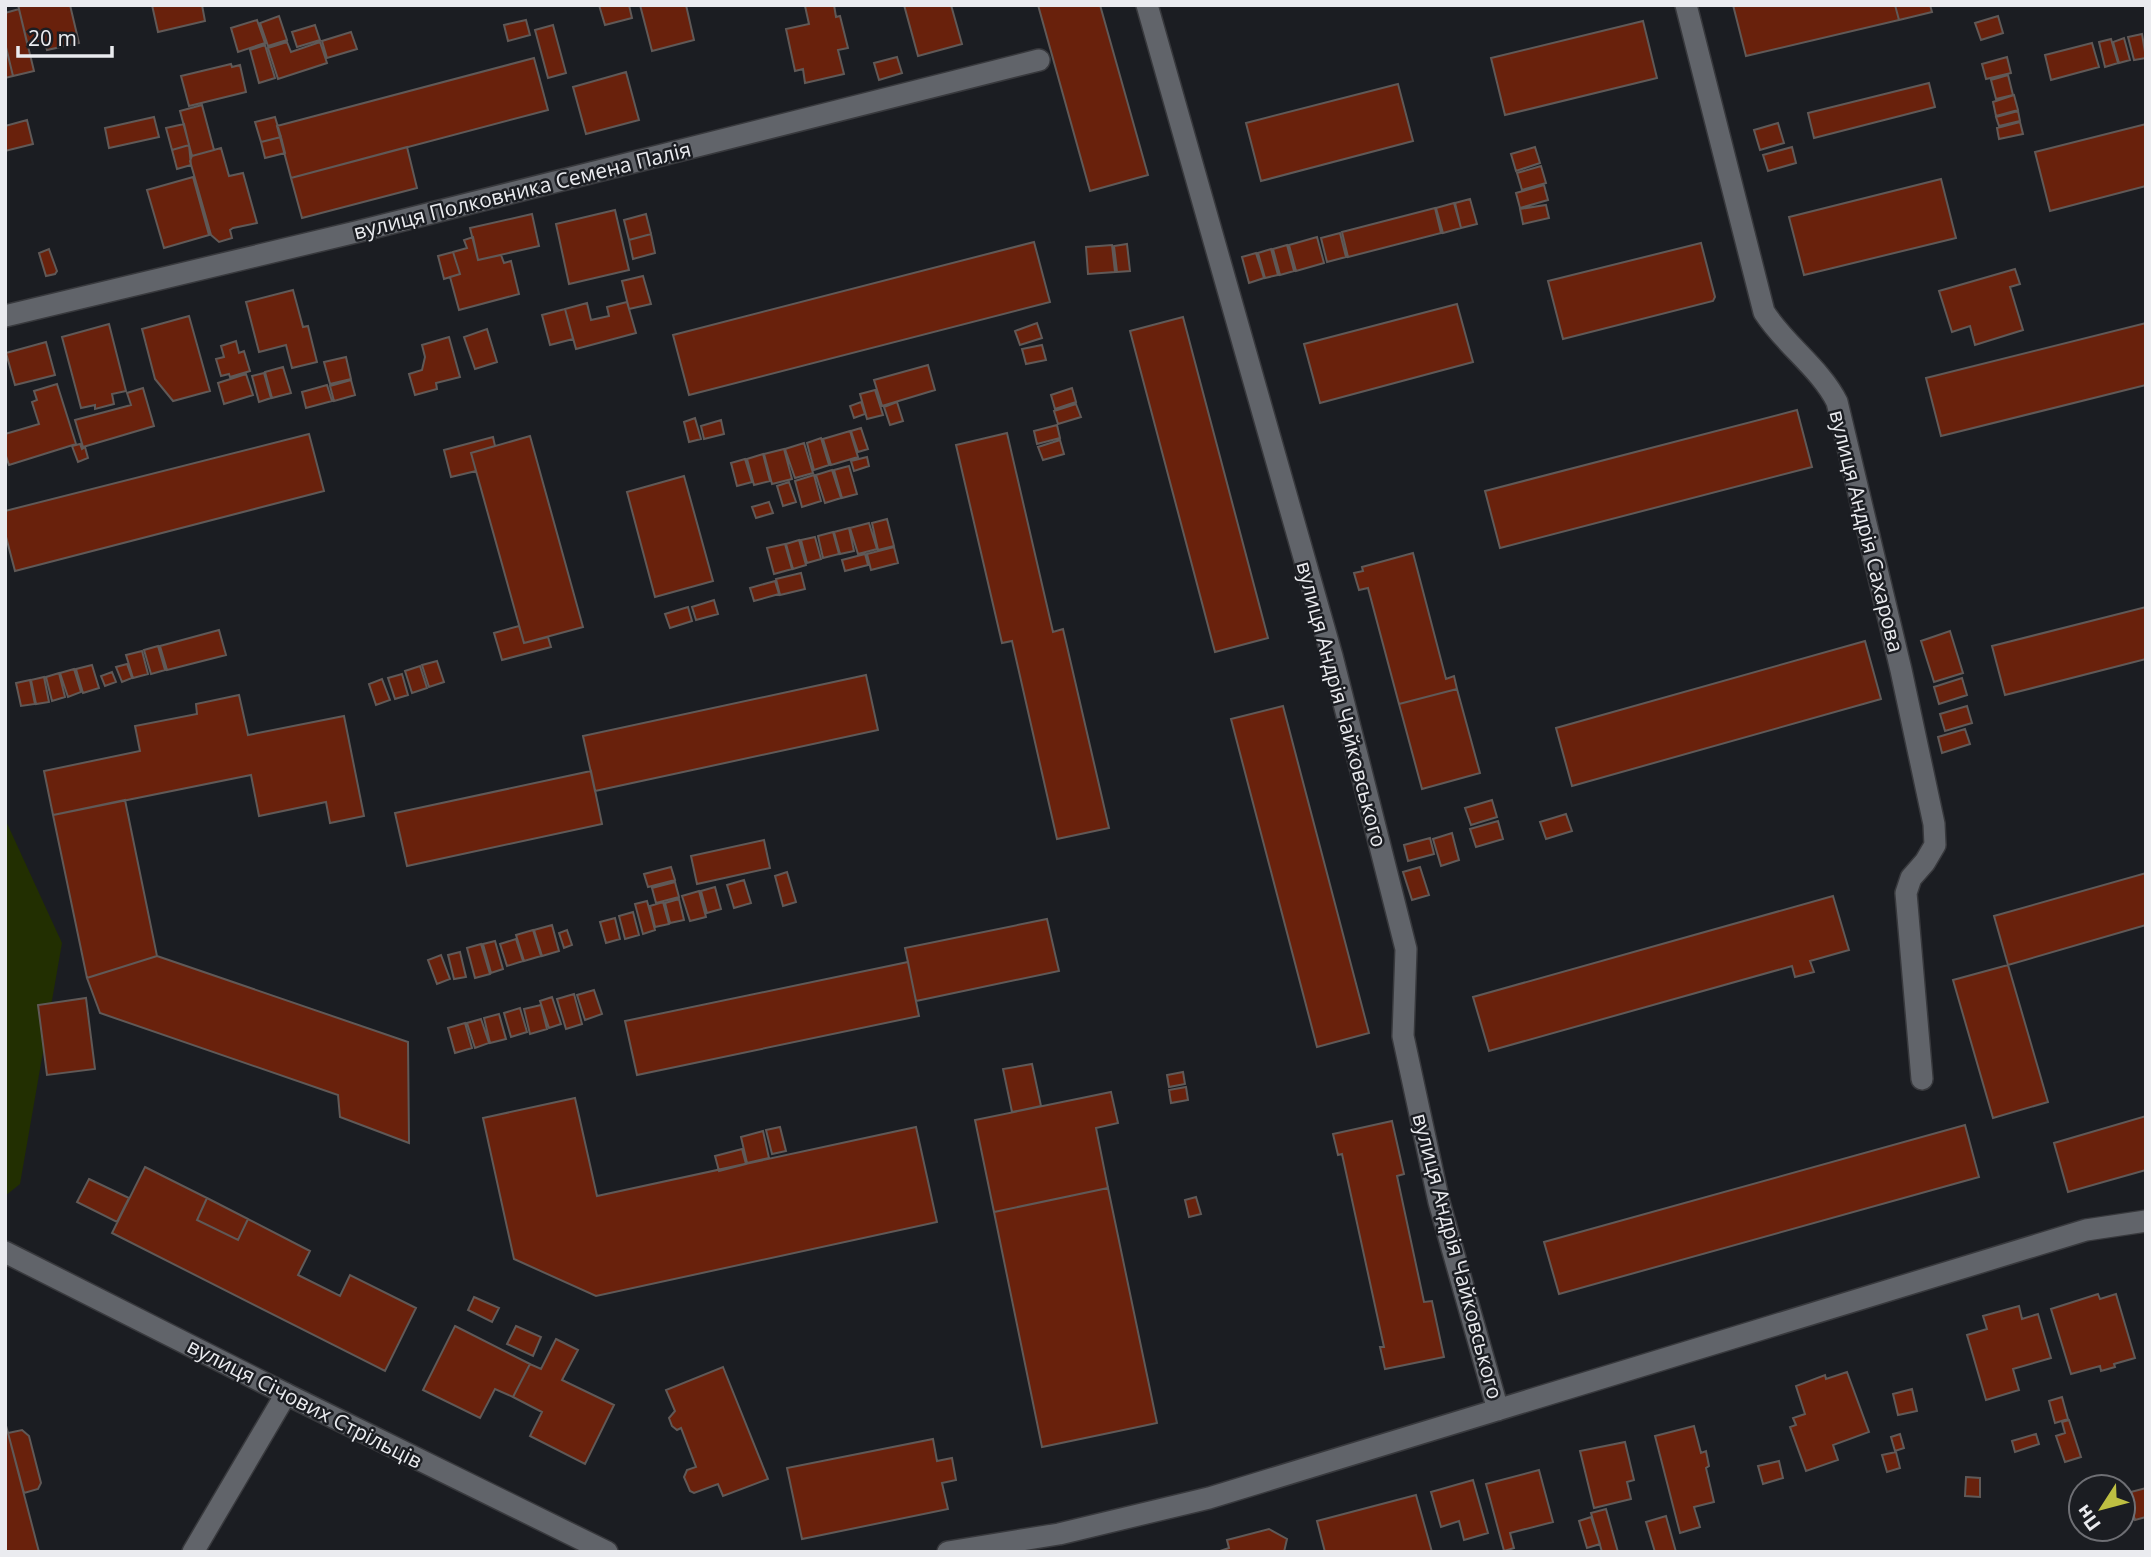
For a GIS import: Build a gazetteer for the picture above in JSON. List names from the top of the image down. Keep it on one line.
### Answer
{"streets":{"street":["вулиця Полковника Семена Палія","вулиця Андрія Сахарова","вулиця Андрія Чайковського","вулиця Січових Стрільців"]},"scale_bar":"20 m","north":"bottom left"}
